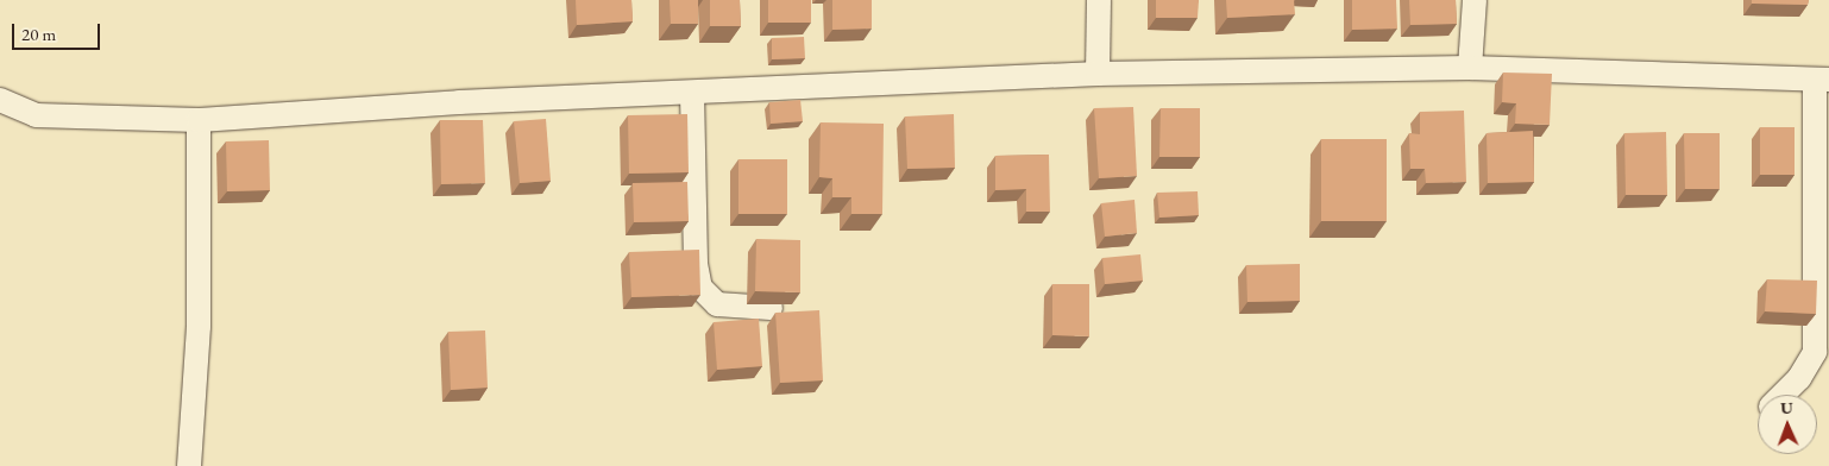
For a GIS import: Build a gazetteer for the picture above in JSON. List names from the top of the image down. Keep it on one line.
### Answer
{"scale_bar":"20 m","north":"top"}
